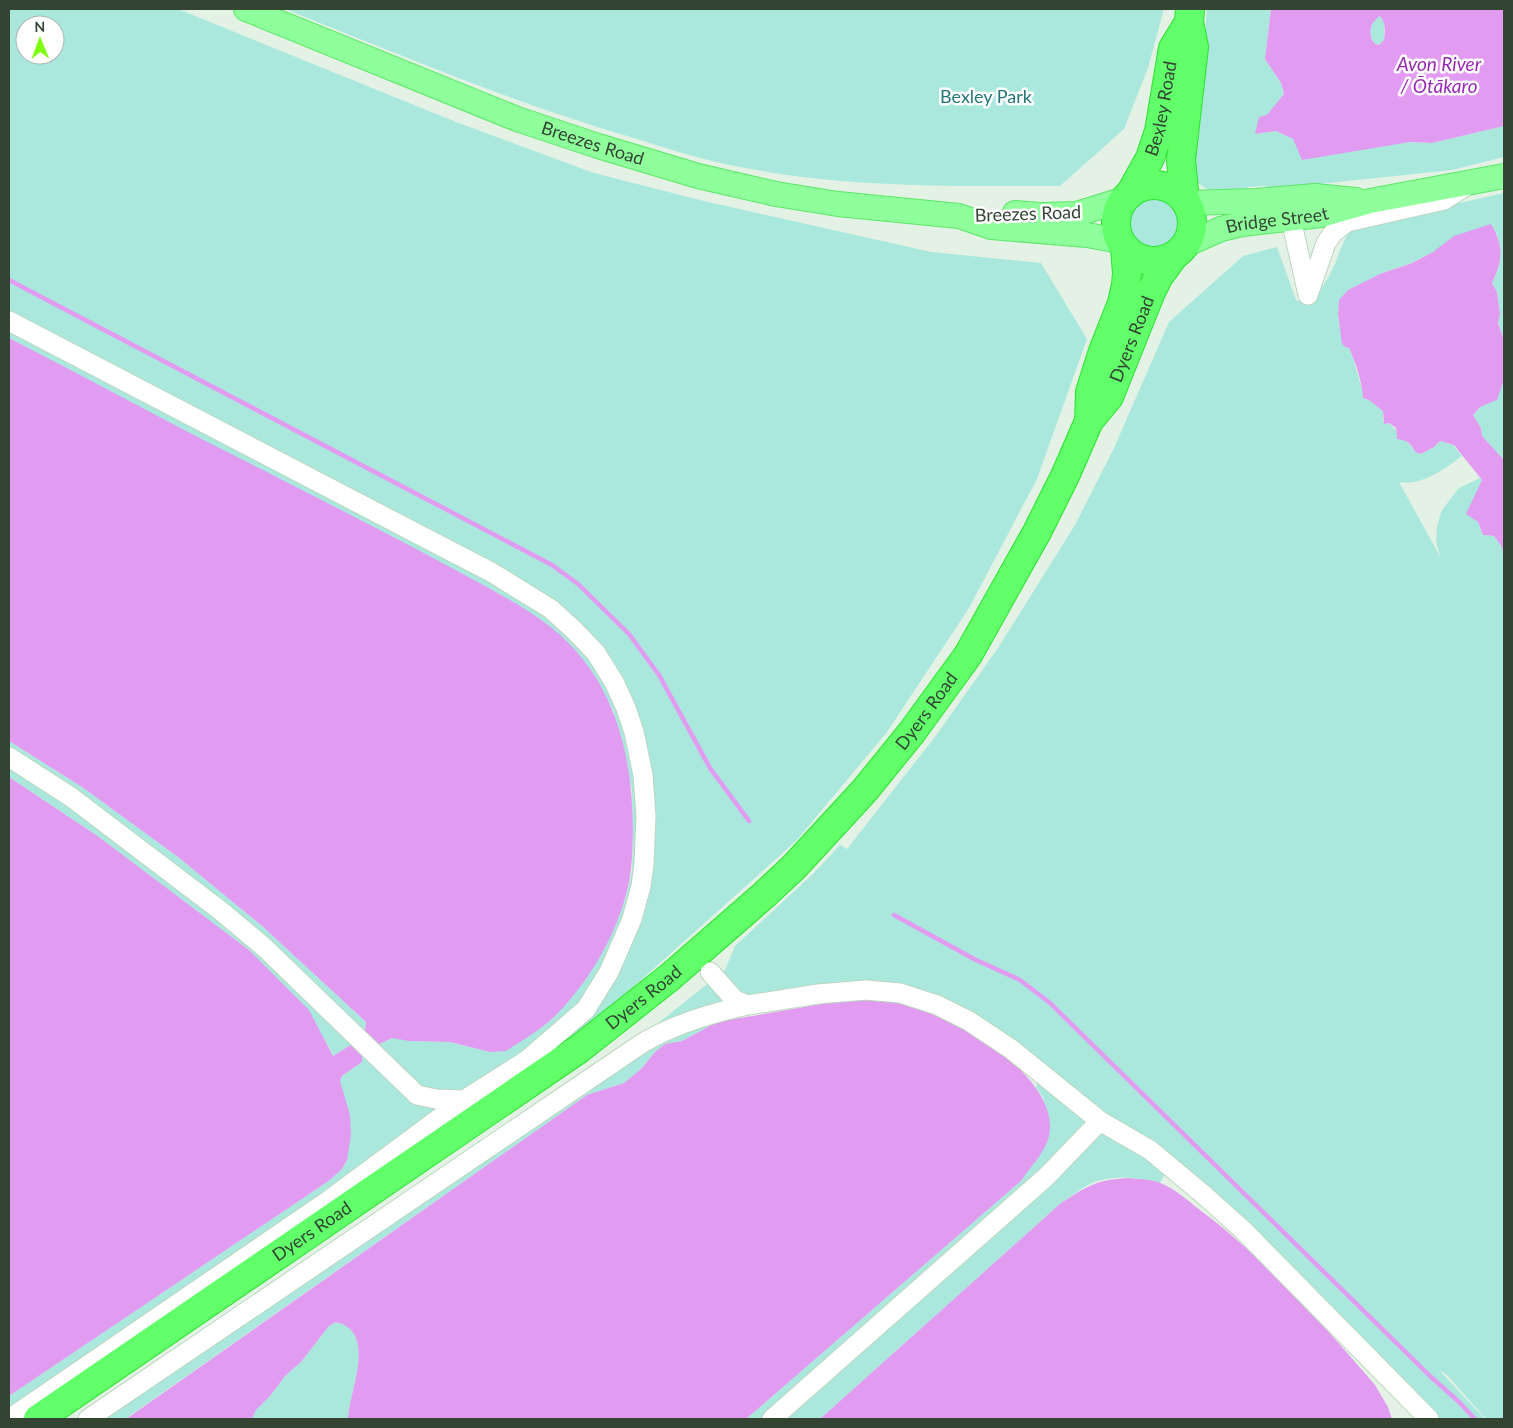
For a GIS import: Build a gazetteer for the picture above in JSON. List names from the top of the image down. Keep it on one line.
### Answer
{"streets":{"highway":["Bexley Road","Dyers Road"],"main road":["Breezes Road","Bridge Street"]},"crossings":[["Bexley Road","Breezes Road"],["Bexley Road","Bridge Street"],["Bexley Road","Dyers Road"],["Breezes Road","Bridge Street"],["Breezes Road","Dyers Road"],["Bridge Street","Dyers Road"]],"water":["Avon River / Ōtākaro"],"parks":["Bexley Park"],"north":"top"}
